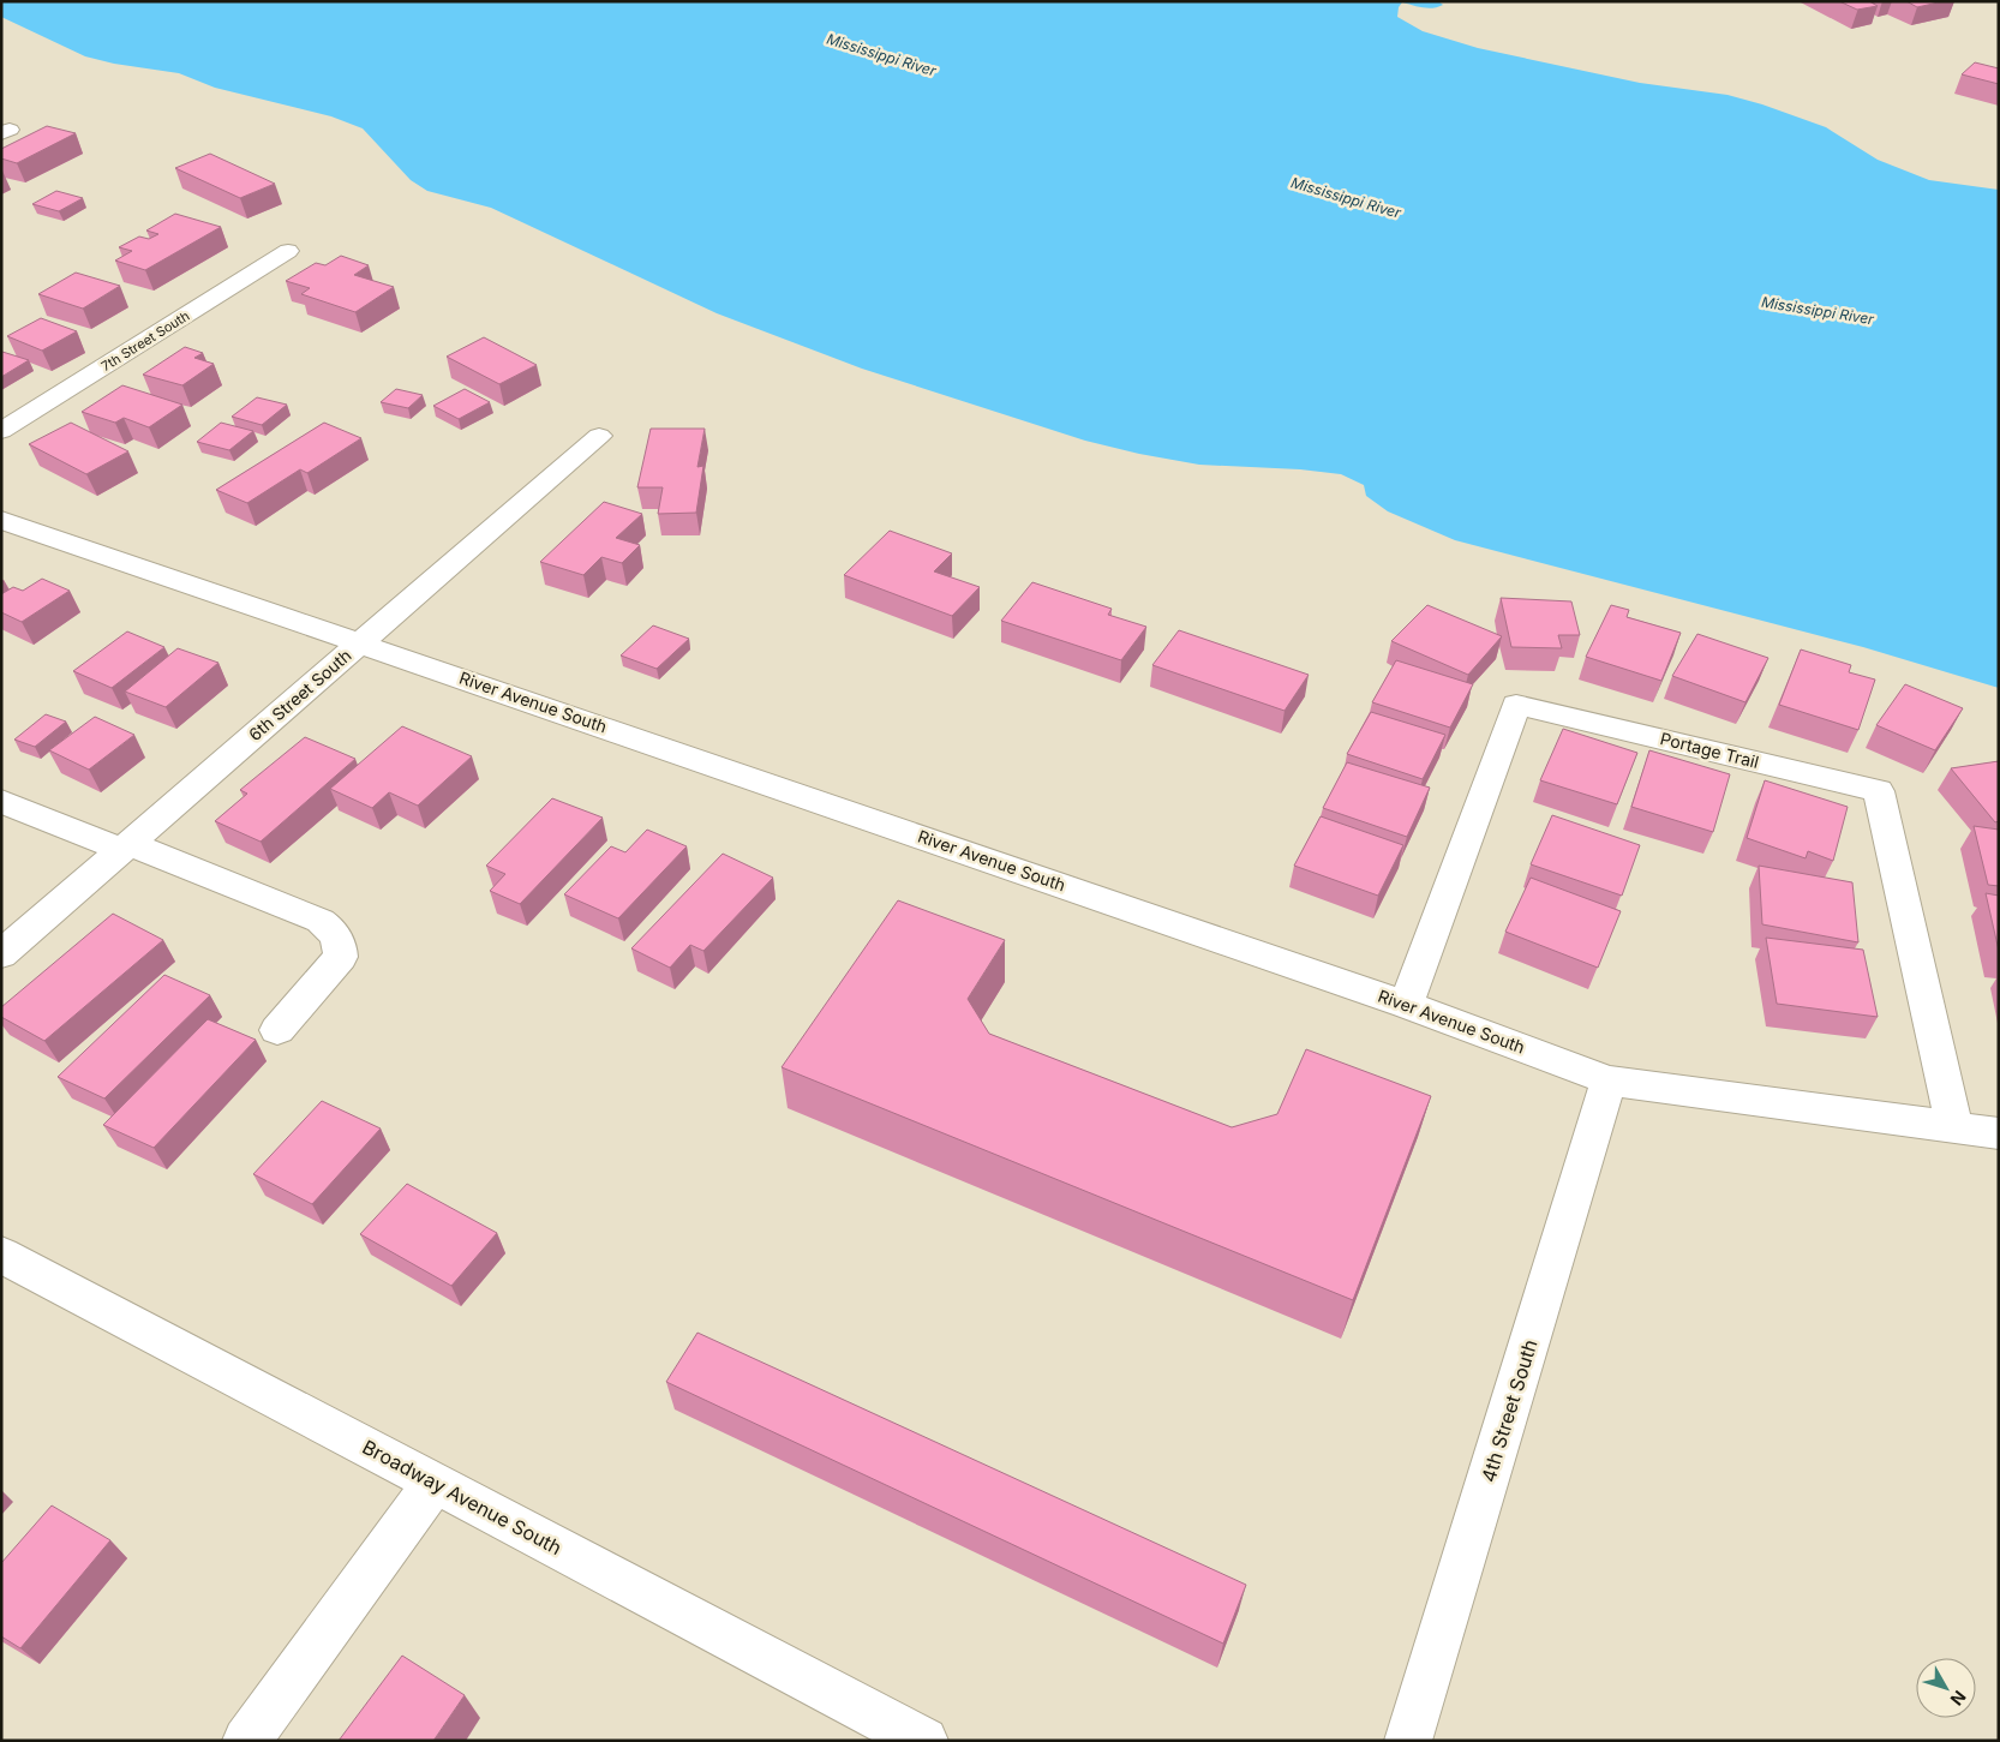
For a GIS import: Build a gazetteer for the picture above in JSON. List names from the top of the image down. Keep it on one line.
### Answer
{"streets":{"street":["7th Street South","6th Street South","River Avenue South","Portage Trail","4th Street South","Broadway Avenue South"]},"crossings":[["6th Street South","River Avenue South"],["River Avenue South","Portage Trail"],["River Avenue South","4th Street South"]],"water":["Mississippi River"],"north":"bottom right"}
